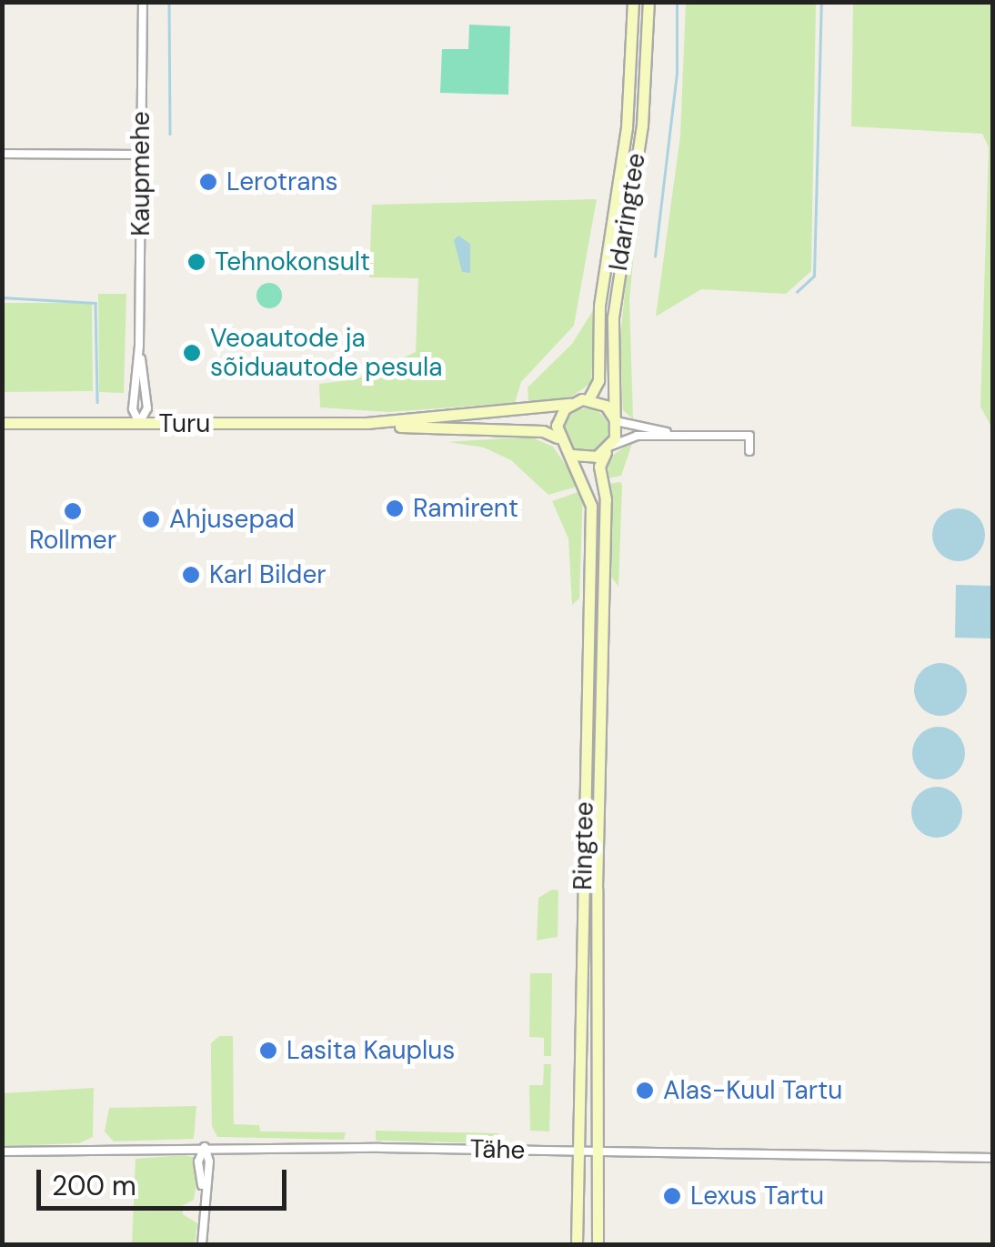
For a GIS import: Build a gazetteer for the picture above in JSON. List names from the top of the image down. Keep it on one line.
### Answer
{"streets":{"main road":["Idaringtee","Turu","Ringtee"],"street":["Kaupmehe","Tähe"]},"crossings":[["Kaupmehe","Turu"],["Idaringtee","Turu"],["Idaringtee","Ringtee"],["Turu","Ringtee"],["Ringtee","Tähe"]],"places":["Lerotrans","Tehnokonsult","Veoautode ja sõiduautode pesula","Ramirent","Rollmer","Ahjusepad","Karl Bilder","Lasita Kauplus","Alas-Kuul Tartu","Lexus Tartu"],"scale_bar":"200 m"}
